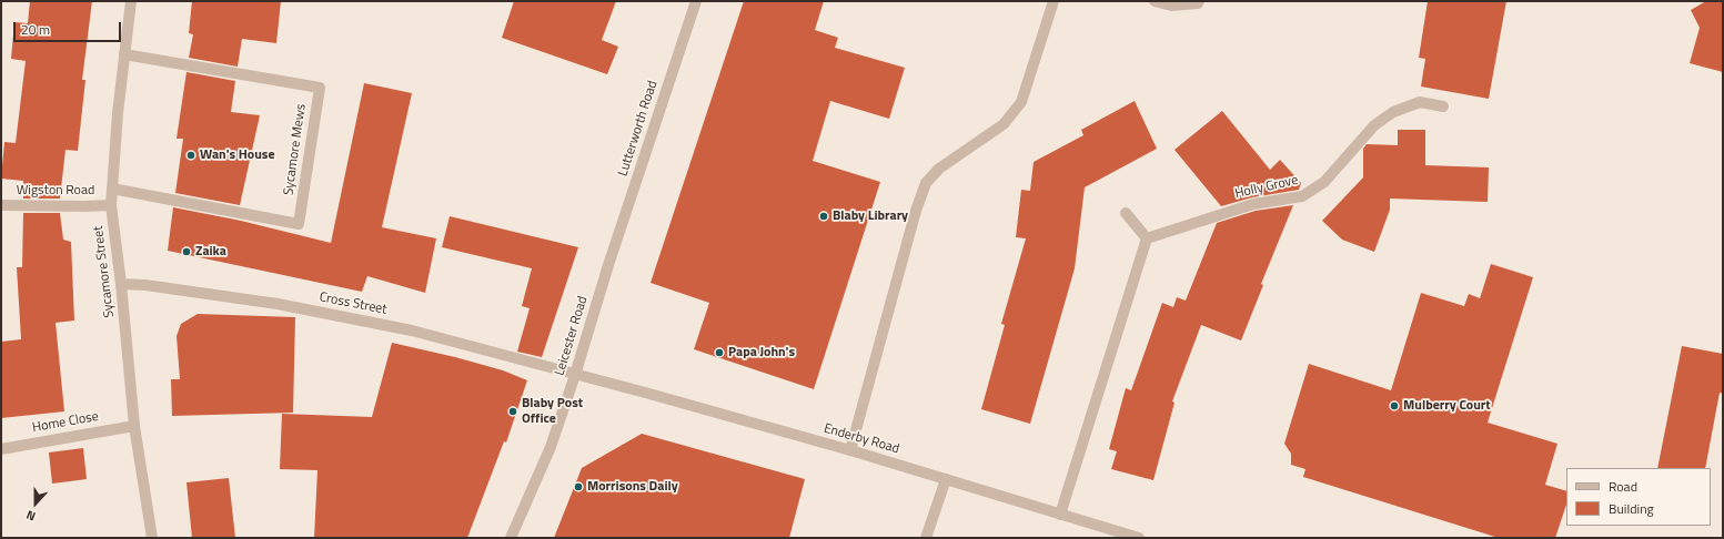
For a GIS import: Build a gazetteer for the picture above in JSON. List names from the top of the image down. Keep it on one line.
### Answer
{"streets":{"street":["Lutterworth Road","Sycamore Mews","Holly Grove","Wigston Road","Sycamore Street","Cross Street","Leicester Road","Home Close","Enderby Road"]},"crossings":[["Lutterworth Road","Leicester Road"],["Sycamore Mews","Sycamore Street"],["Wigston Road","Sycamore Street"],["Sycamore Street","Cross Street"],["Sycamore Street","Home Close"],["Cross Street","Leicester Road"],["Cross Street","Enderby Road"],["Leicester Road","Enderby Road"]],"places":["Wan's House","Blaby Library","Zaika","Papa John's","Mulberry Court","Blaby Post Office","Morrisons Daily"],"legend":["Road","Building"],"scale_bar":"20 m","north":"bottom"}
